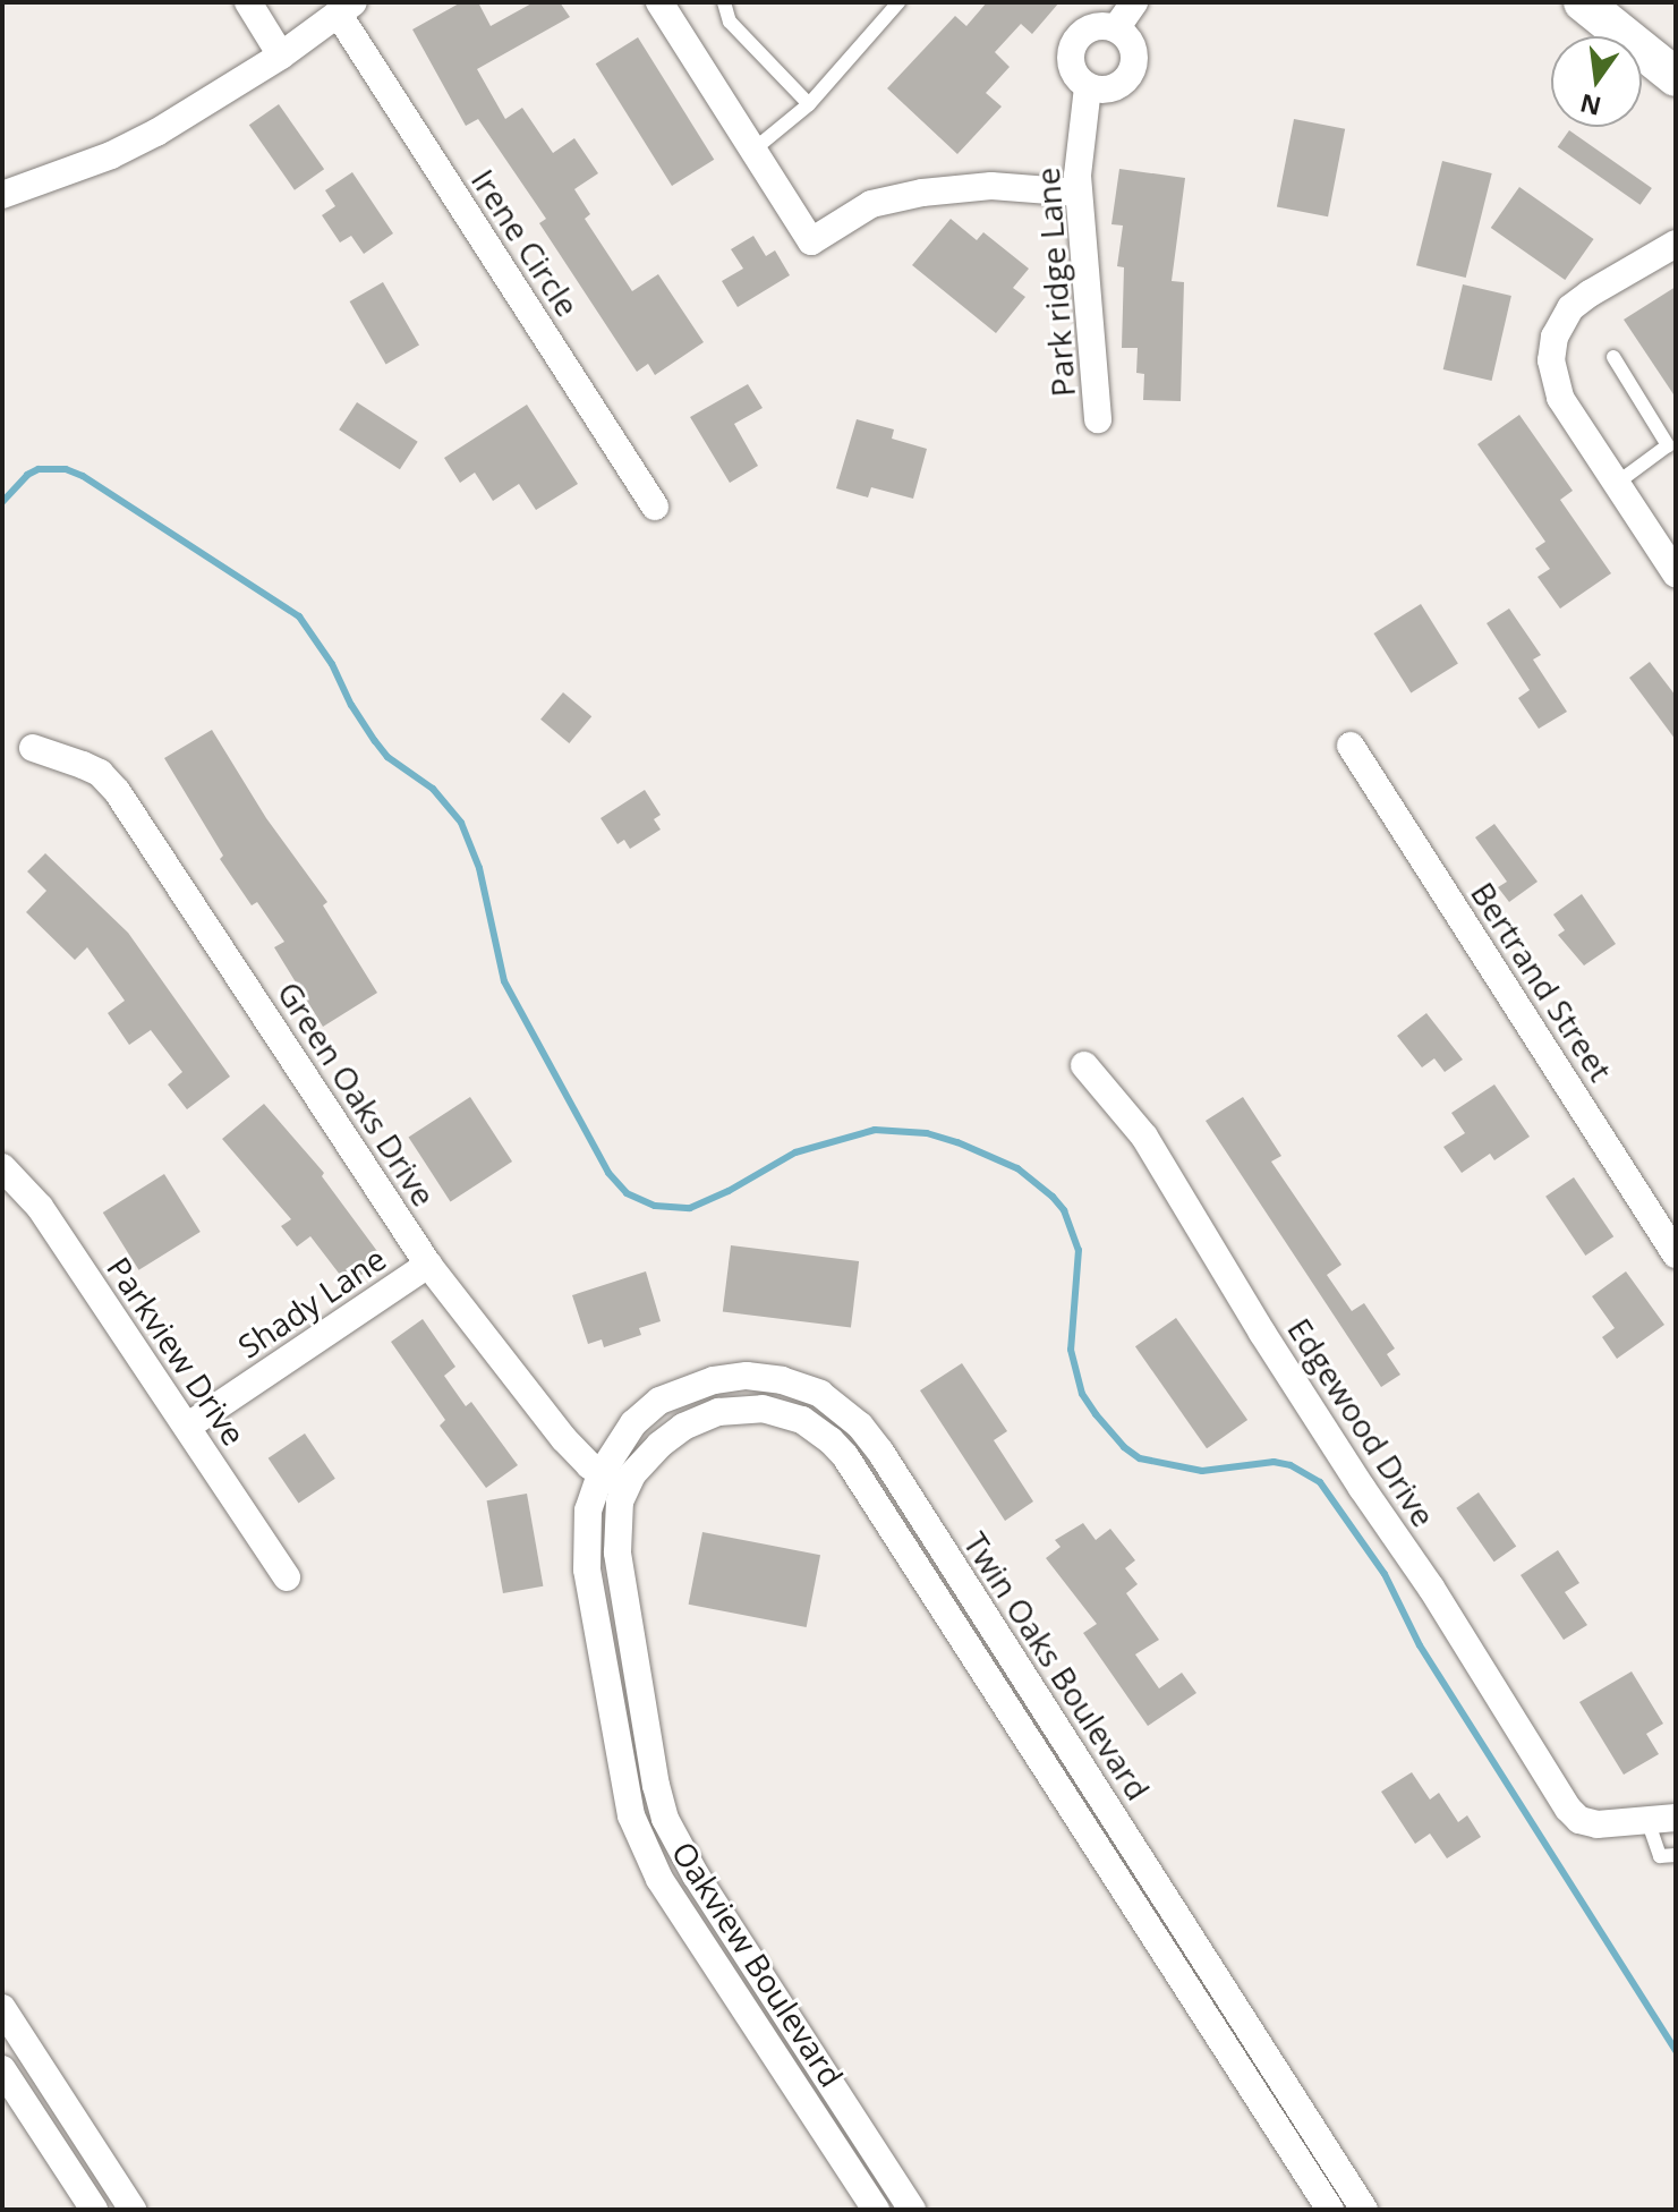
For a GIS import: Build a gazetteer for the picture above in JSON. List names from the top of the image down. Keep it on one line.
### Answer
{"streets":{"street":["Irene Circle","Park ridge Lane","Bertrand Street","Green Oaks Drive","Shady Lane","Parkview Drive","Edgewood Drive","Twin Oaks Boulevard","Oakview Boulevard"]},"crossings":[["Green Oaks Drive","Shady Lane"],["Green Oaks Drive","Twin Oaks Boulevard"],["Green Oaks Drive","Oakview Boulevard"],["Shady Lane","Parkview Drive"],["Twin Oaks Boulevard","Oakview Boulevard"]],"north":"bottom"}
